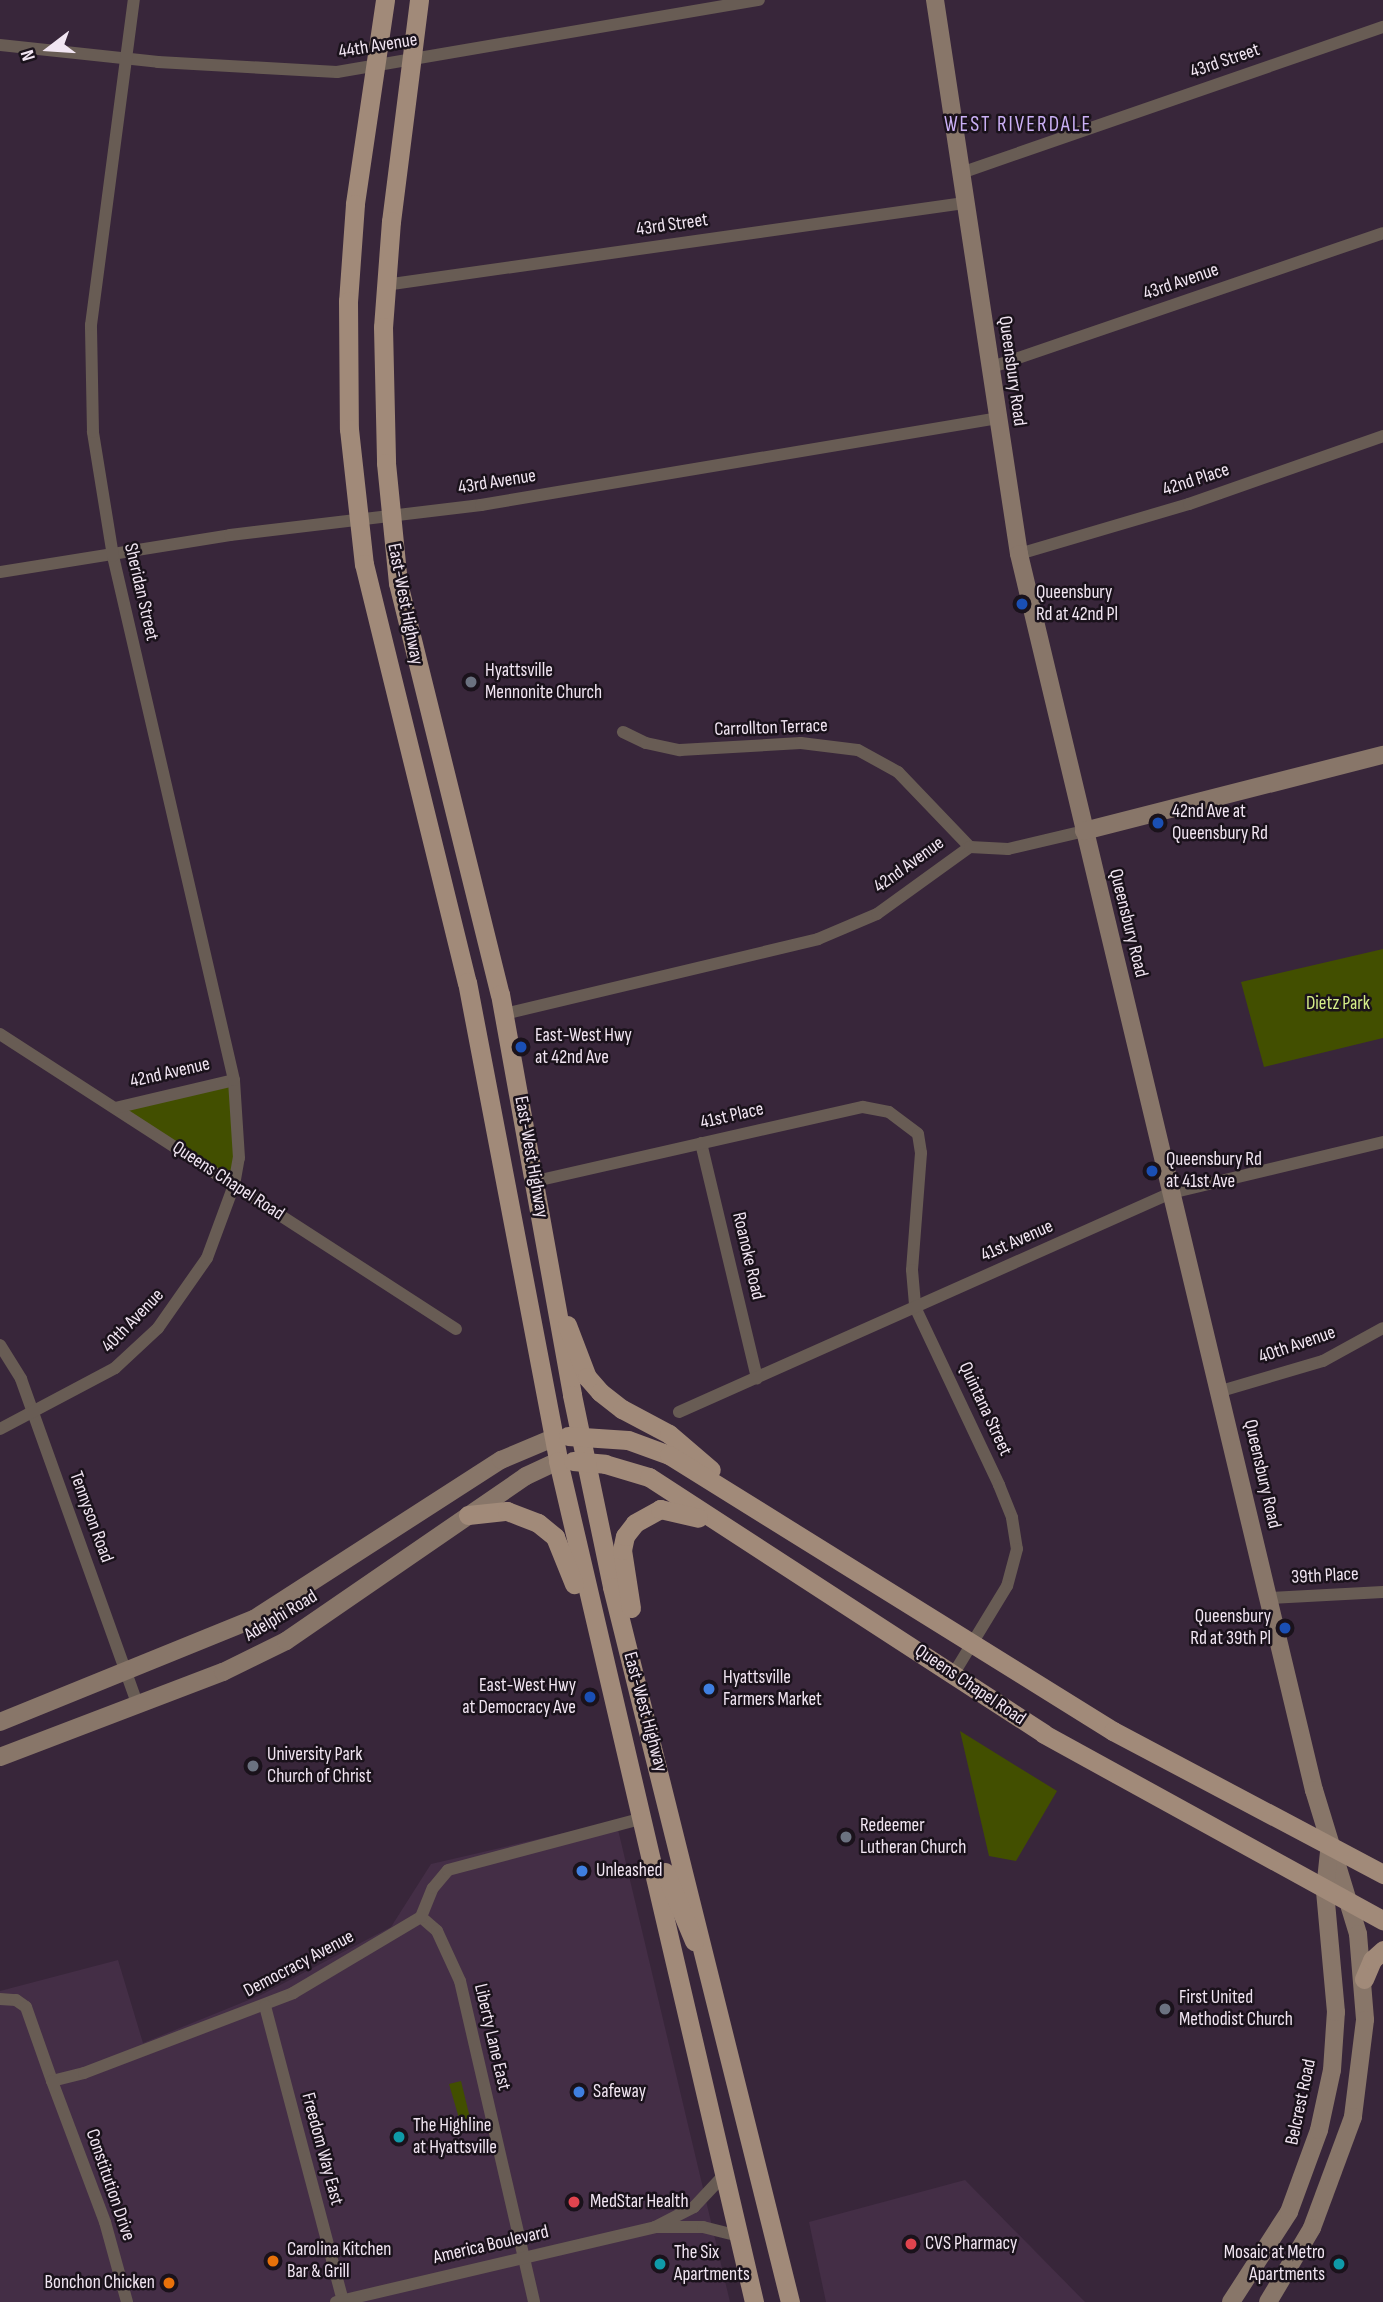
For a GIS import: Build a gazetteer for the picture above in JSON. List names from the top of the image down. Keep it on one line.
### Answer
{"streets":{"main road":["Queensbury Road","East-West Highway","42nd Avenue","Queens Chapel Road","Adelphi Road","Belcrest Road"],"street":["44th Avenue","43rd Street","43rd Avenue","42nd Place","Sheridan Street","Carrollton Terrace","41st Place","41st Avenue","Roanoke Road","40th Avenue","Quintana Street","Tennyson Road","39th Place","Democracy Avenue","Liberty Lane East","Freedom Way East","Constitution Drive","America Boulevard"]},"crossings":[["44th Avenue","Sheridan Street"],["44th Avenue","East-West Highway"],["43rd Street","Queensbury Road"],["43rd Street","East-West Highway"],["43rd Avenue","Queensbury Road"],["43rd Avenue","Sheridan Street"],["43rd Avenue","East-West Highway"],["Queensbury Road","42nd Place"],["Queensbury Road","42nd Avenue"],["Queensbury Road","Queens Chapel Road"],["Queensbury Road","41st Avenue"],["Queensbury Road","40th Avenue"],["Queensbury Road","39th Place"],["Queensbury Road","Belcrest Road"],["Sheridan Street","42nd Avenue"],["Sheridan Street","Queens Chapel Road"],["Sheridan Street","40th Avenue"],["East-West Highway","42nd Avenue"],["East-West Highway","41st Place"],["East-West Highway","Queens Chapel Road"],["East-West Highway","Adelphi Road"],["East-West Highway","America Boulevard"],["Carrollton Terrace","42nd Avenue"],["42nd Avenue","Queens Chapel Road"],["41st Place","Roanoke Road"],["41st Place","Quintana Street"],["Queens Chapel Road","40th Avenue"],["Queens Chapel Road","Quintana Street"],["Queens Chapel Road","Adelphi Road"],["Queens Chapel Road","Belcrest Road"],["41st Avenue","Roanoke Road"],["41st Avenue","Quintana Street"],["40th Avenue","Tennyson Road"],["Tennyson Road","Adelphi Road"],["Democracy Avenue","Liberty Lane East"],["Democracy Avenue","Freedom Way East"],["Democracy Avenue","Constitution Drive"],["Liberty Lane East","America Boulevard"],["Freedom Way East","America Boulevard"]],"districts":["WEST RIVERDALE"],"parks":["Dietz Park"],"places":["Queensbury Rd at 42nd Pl","Hyattsville Mennonite Church","42nd Ave at Queensbury Rd","East-West Hwy at 42nd Ave","Queensbury Rd at 41st Ave","Queensbury Rd at 39th Pl","Hyattsville Farmers Market","East-West Hwy at Democracy Ave","University Park Church of Christ","Redeemer Lutheran Church","Unleashed","First United Methodist Church","Safeway","The Highline at Hyattsville","MedStar Health","CVS Pharmacy","Carolina Kitchen Bar & Grill","The Six Apartments","Mosaic at Metro Apartments","Bonchon Chicken"],"north":"left"}
